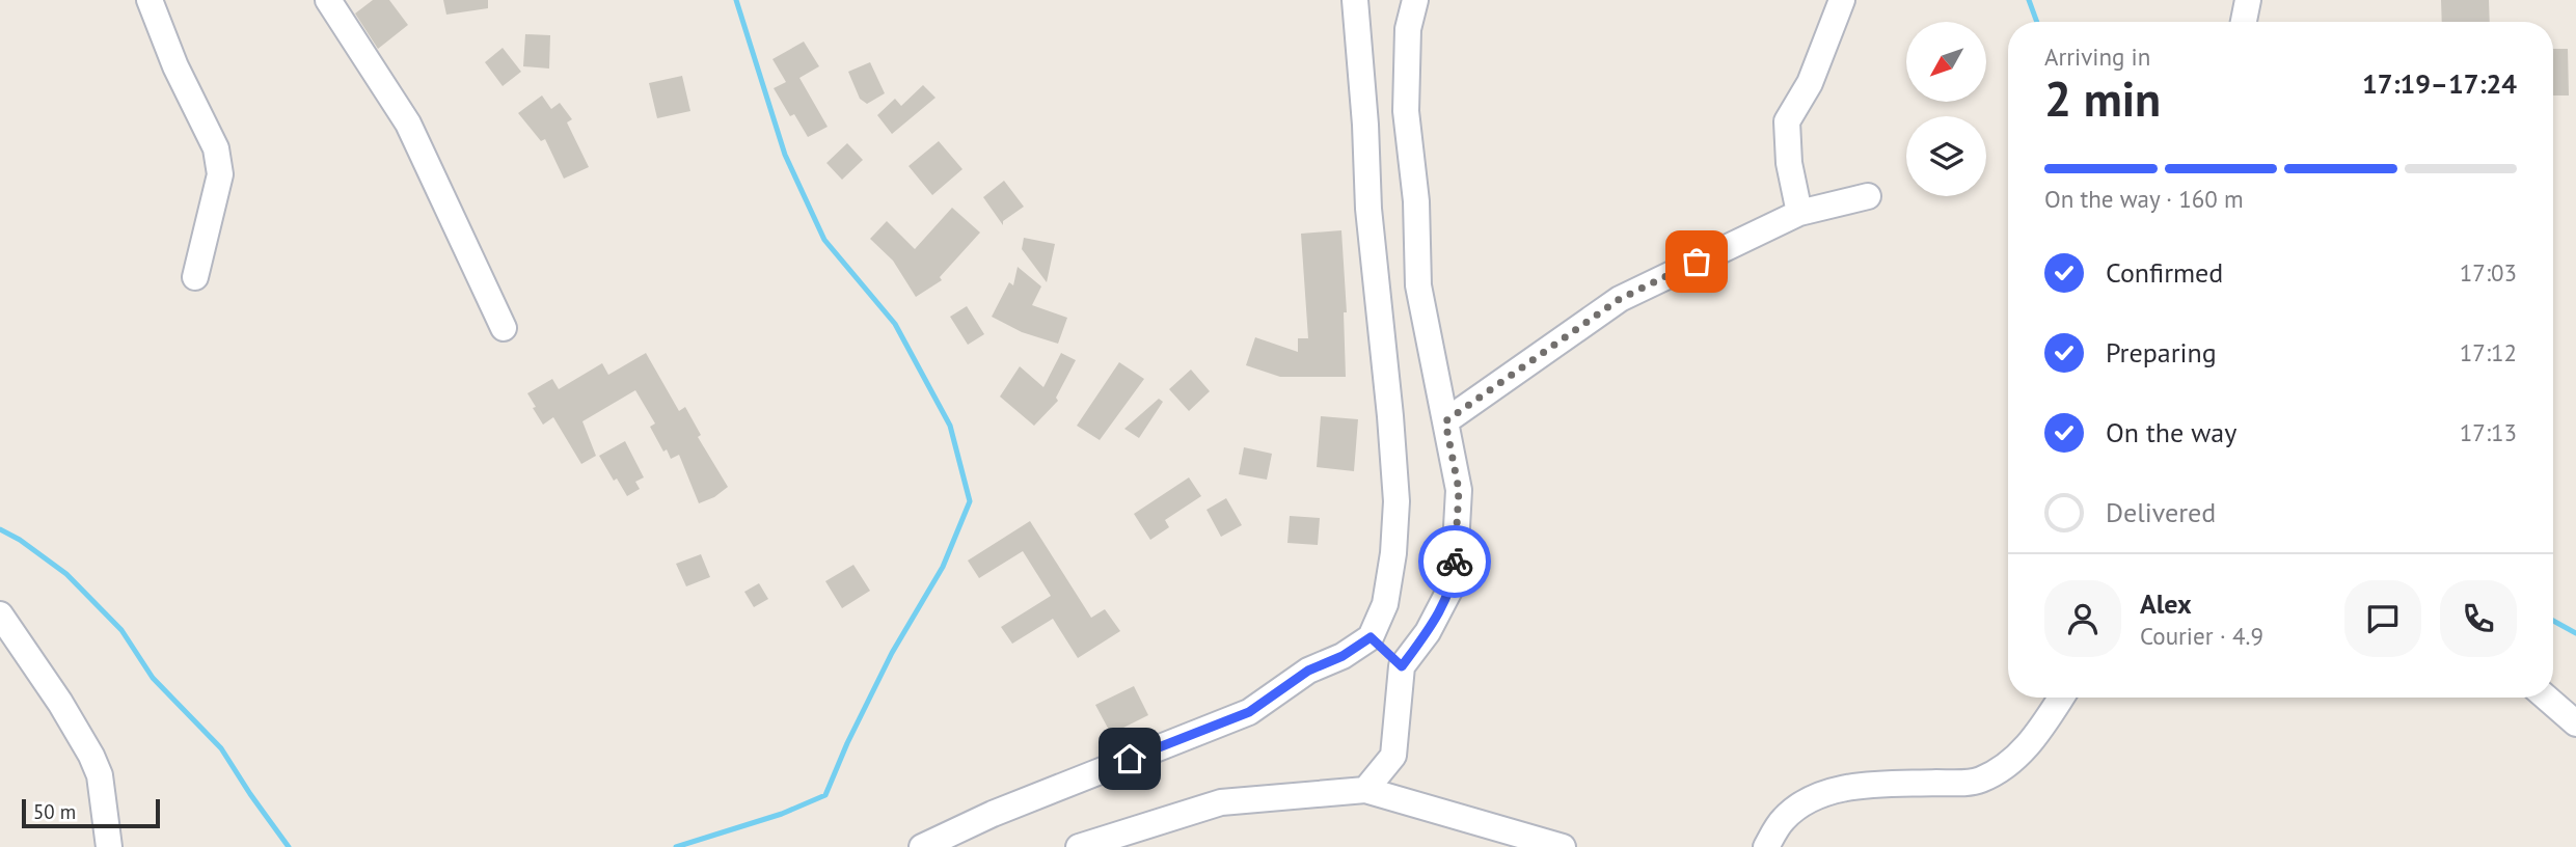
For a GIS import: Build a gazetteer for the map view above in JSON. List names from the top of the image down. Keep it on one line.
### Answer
{"scale_bar":"50 m","north":"bottom left","page":{"heading":["2 min","Arriving in","17:19–17:24"],"panel":["Alex","Courier · 4.9"],"bar":"On the way · 160 m","list":[["Confirmed","17:03"],["Preparing","17:12"],["On the way","17:13"],"Delivered"],"scale":"50 m"}}
